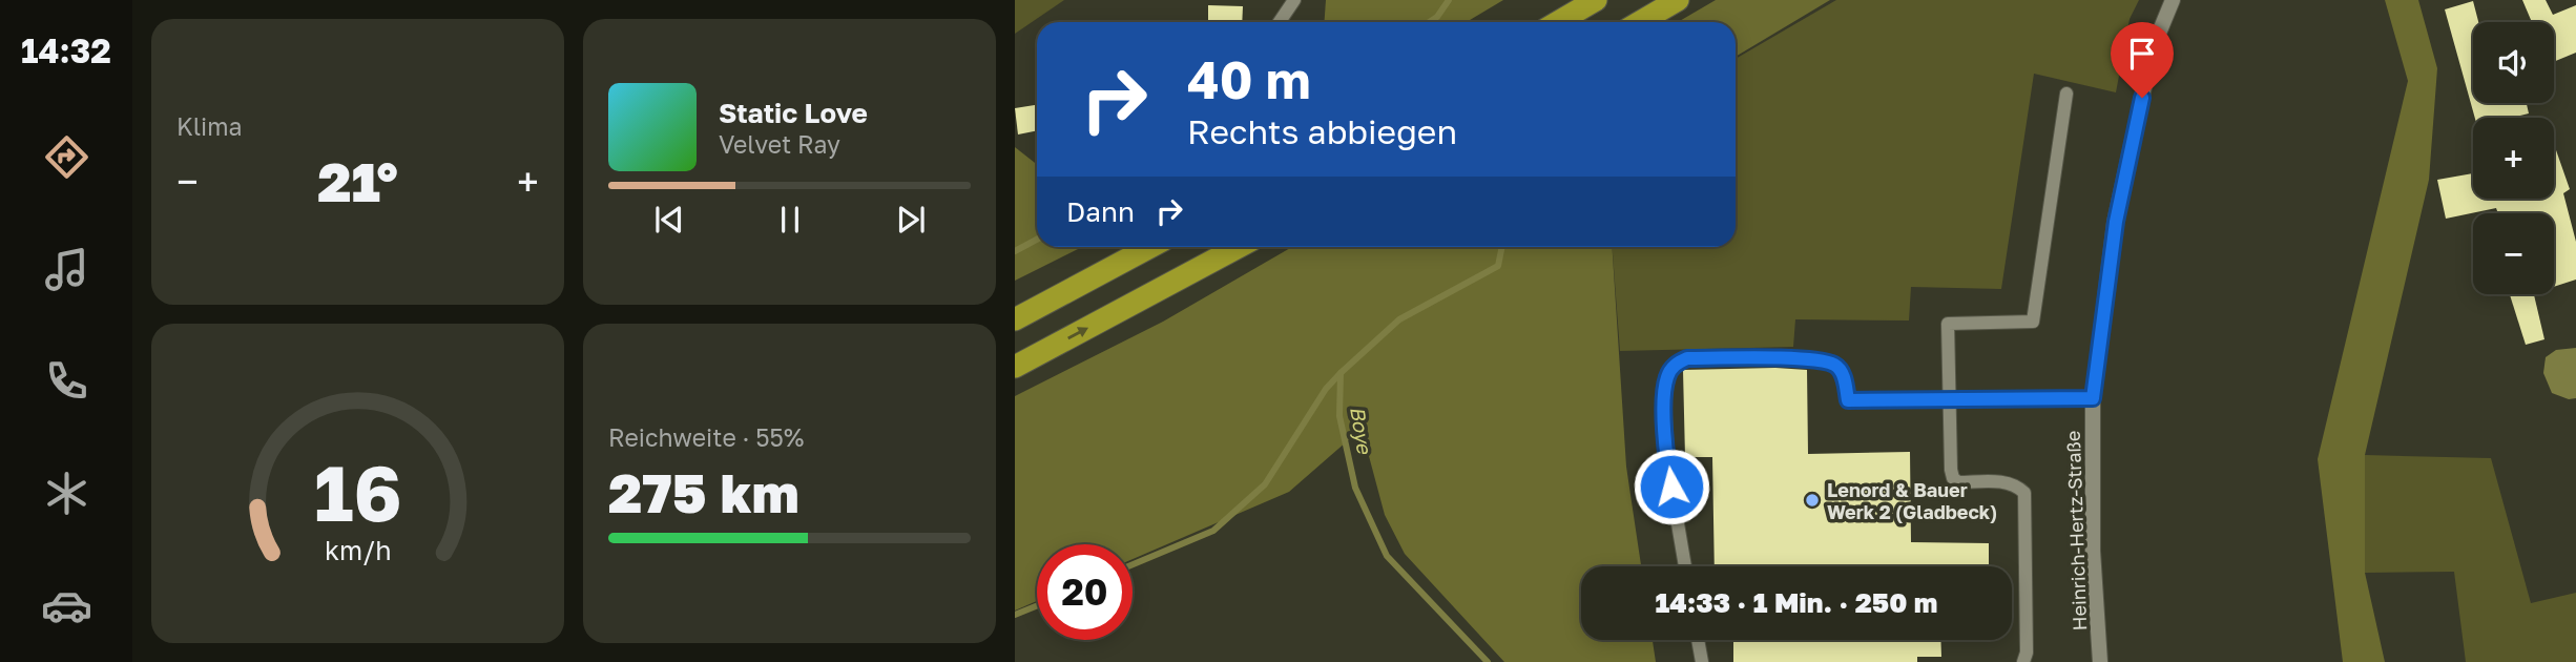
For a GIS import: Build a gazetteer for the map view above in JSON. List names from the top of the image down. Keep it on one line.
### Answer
{"streets":{"street":["Heinrich-Hertz-Straße"]},"water":["Boye"],"places":["Lenord & Bauer Werk 2 (Gladbeck)"],"page":{"tabs":"14:32","tile":["Klima",["Reichweite · 55%","275 km"]],"map_buttons":["+","−"],"turn":["40 m","Rechts abbiegen"],"song":["Static Love","Velvet Ray"],"heat":["−","21°","+"],"then":"Dann","limit":"20","trip":"14:33 · 1 Min. · 250 m","gauge":["16","km/h"]}}
